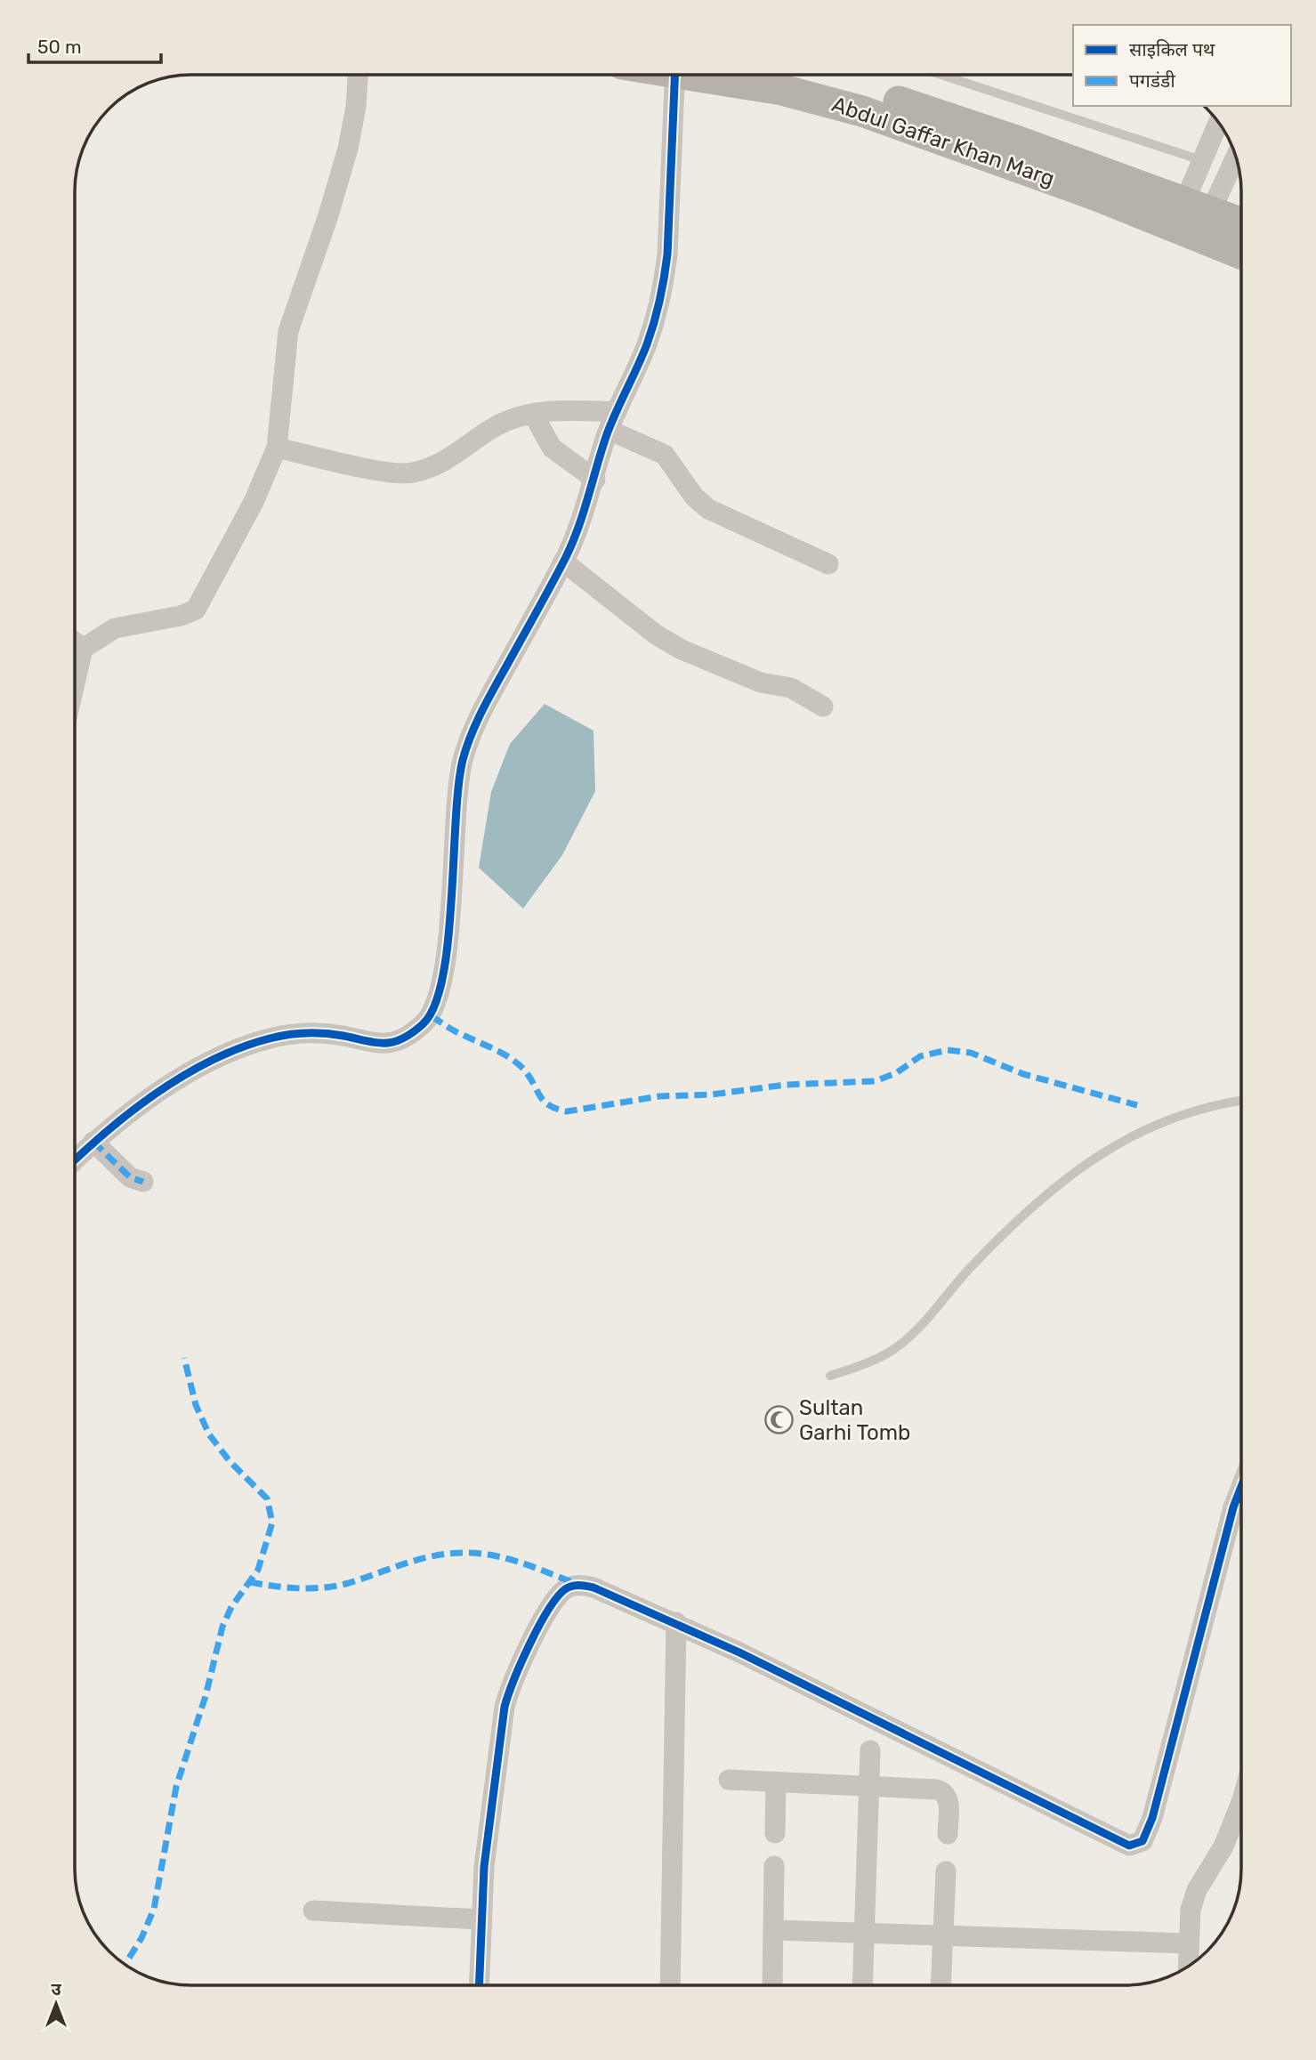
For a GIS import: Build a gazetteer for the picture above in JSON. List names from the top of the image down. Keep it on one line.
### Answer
{"streets":{"main road":["Abdul Gaffar Khan Marg"]},"places":{"mosque":["Sultan Garhi Tomb"]},"legend":["साइकिल पथ","पगडंडी"],"scale_bar":"50 m","north":"top"}
